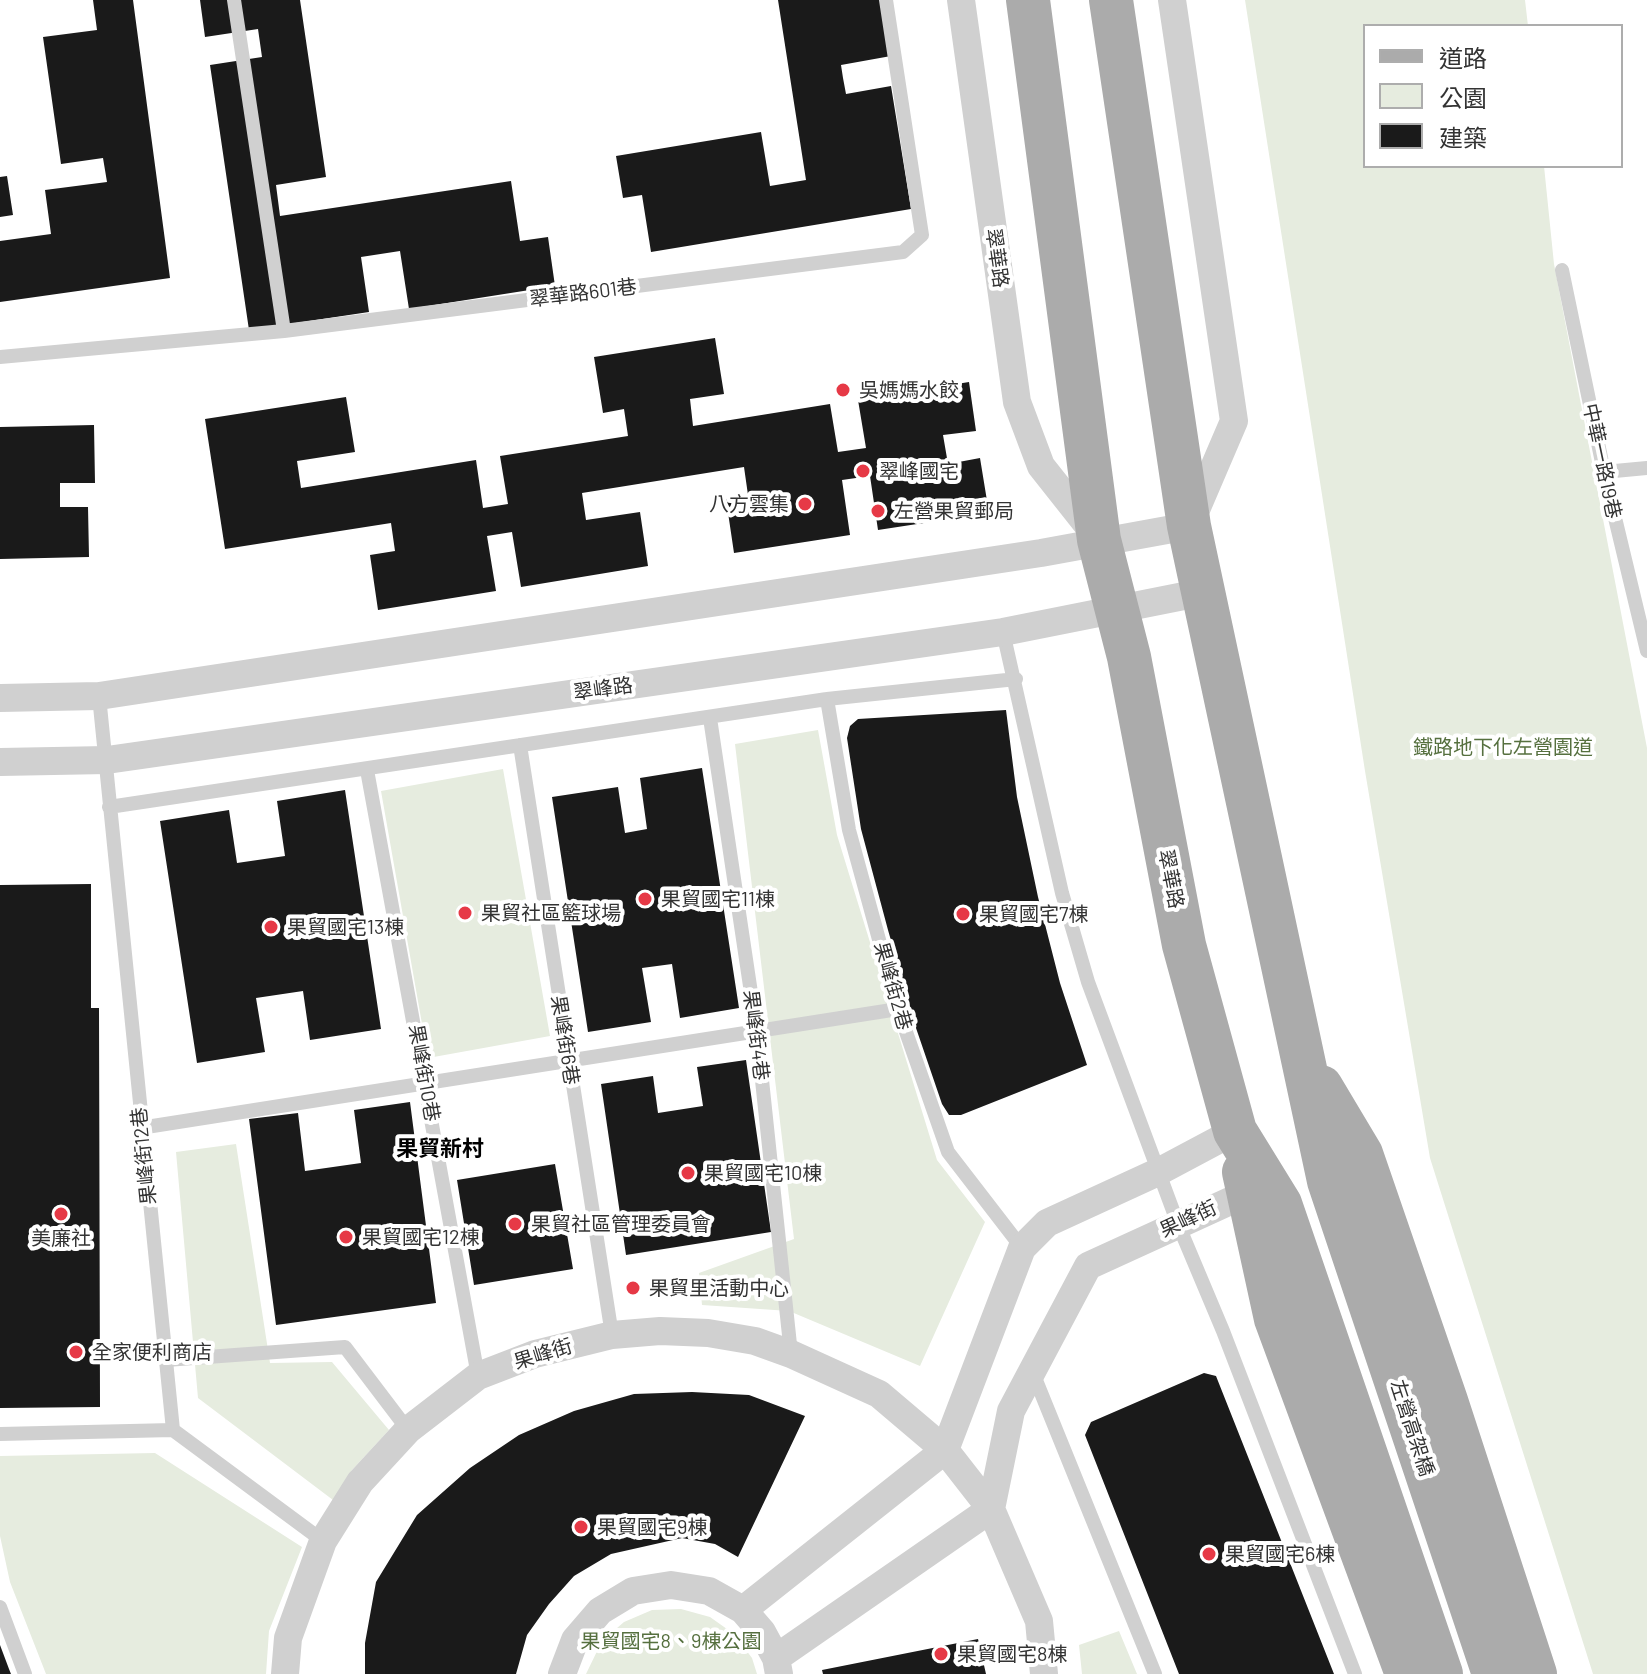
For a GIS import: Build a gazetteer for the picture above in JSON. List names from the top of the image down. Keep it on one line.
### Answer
{"streets":{"main road":["翠華路","左營高架橋"],"street":["翠峰路","果峰街"],"lane":["翠華路601巷","中華一路19巷","果峰街2巷","果峰街4巷","果峰街6巷","果峰街10巷","果峰街12巷"]},"crossings":[["翠華路","翠峰路"],["翠華路","果峰街"],["翠峰路","果峰街12巷"],["果峰街4巷","果峰街"],["果峰街6巷","果峰街"],["果峰街10巷","果峰街"]],"districts":["果貿新村"],"parks":["鐵路地下化左營園道","果貿國宅8、9棟公園"],"places":["吳媽媽水餃","翠峰國宅","八方雲集","左營果貿郵局","果貿國宅11棟","果貿社區籃球場","果貿國宅7棟","果貿國宅13棟","果貿國宅10棟","美廉社","果貿社區管理委員會","果貿國宅12棟","果貿里活動中心","全家便利商店","果貿國宅9棟","果貿國宅6棟","果貿國宅8棟"],"legend":["道路","公園","建築"]}
